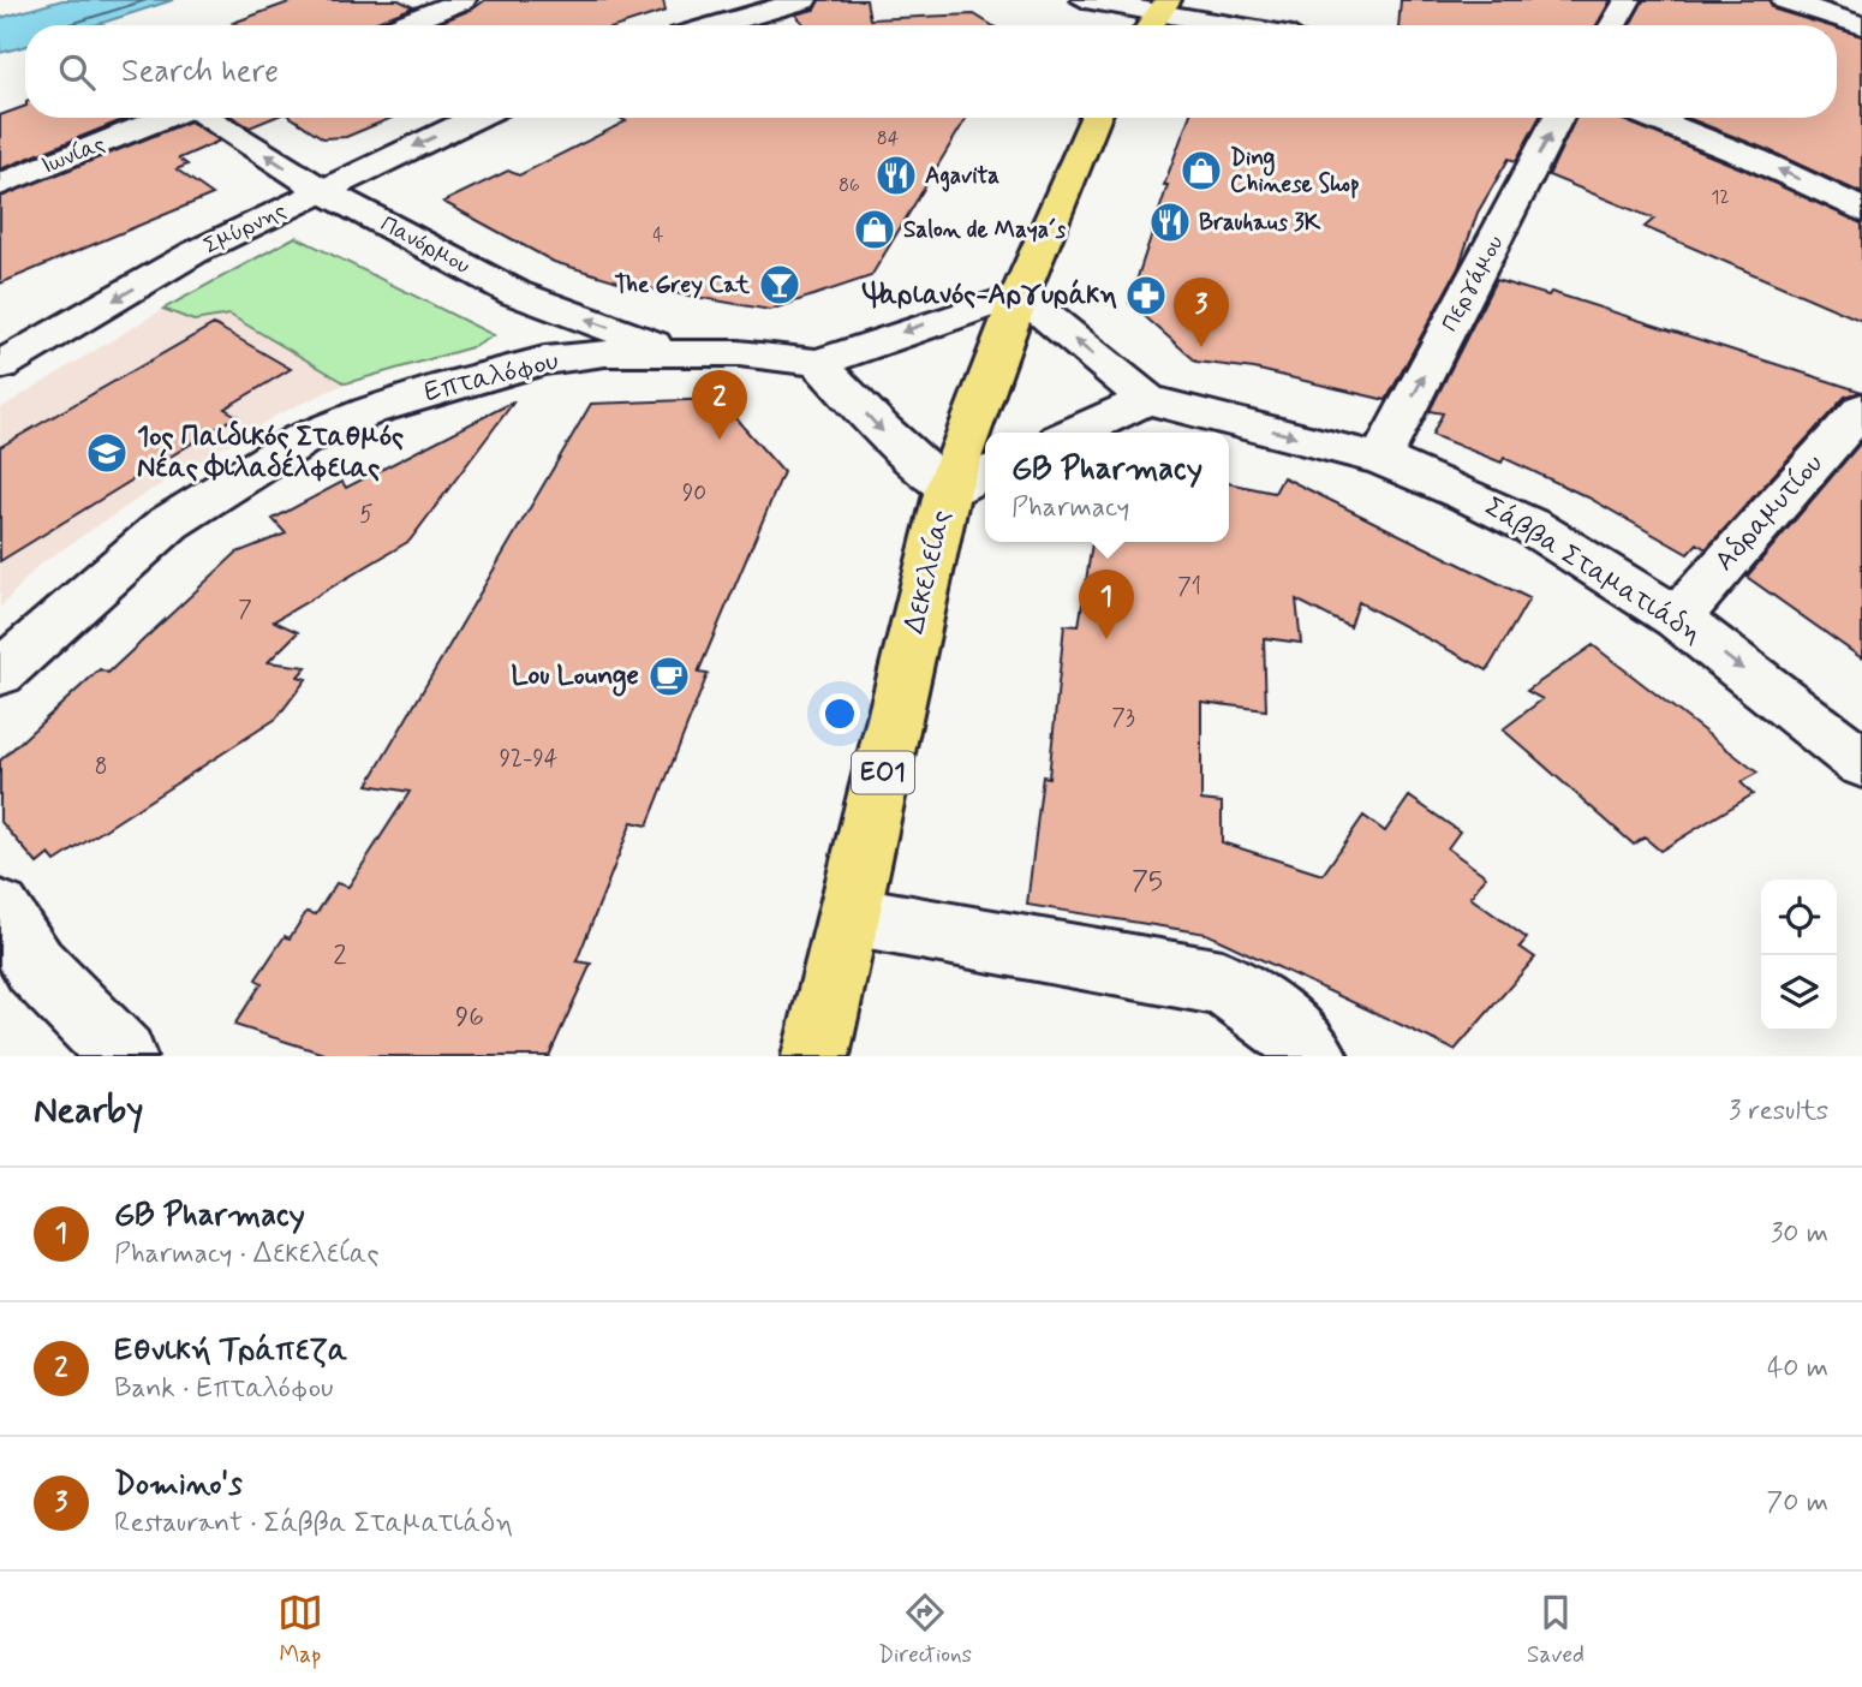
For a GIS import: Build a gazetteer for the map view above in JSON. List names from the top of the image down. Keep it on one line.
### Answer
{"streets":{"main road":["Δεκελείας","ΕΟ1"],"street":["Ιωνίας","Σμύρνης","Πανόρμου","Περγάμου","Επταλόφου","Αδραμυτίου","Σάββα Σταματιάδη"]},"crossings":[["Σμύρνης","Πανόρμου"],["Πανόρμου","Επταλόφου"],["Περγάμου","Σάββα Σταματιάδη"],["Επταλόφου","Σάββα Σταματιάδη"],["Επταλόφου","Δεκελείας"],["Αδραμυτίου","Σάββα Σταματιάδη"],["Σάββα Σταματιάδη","Δεκελείας"]],"one_way":["Σμύρνης","Πανόρμου","Περγάμου"],"places":{"shop":["Ding Chinese Shop","Salon de Maya´s"],"restaurant":["Agavita","Brauhaus 3K"],"bar":["The Grey Cat"],"pharmacy":["Ψαριανός-Αργυράκη"],"school or university":["1ος Παιδικός Σταθμός Νέας Φιλαδέλφειας"],"cafe":["Lou Lounge"]},"house_numbers":["84","86","12","4","90","5","71","7","73","92-94","8","75","2","96"],"page":{"search":"Search here","pins":["3","2","1"],"popup":["GB Pharmacy","Pharmacy"],"heading":["Nearby","3 results"],"list":[{"mark":"1","name":"GB Pharmacy","note":"Pharmacy · Δεκελείας","value":"30 m"},{"mark":"2","name":"Εθνική Τράπεζα","note":"Bank · Επταλόφου","value":"40 m"},{"mark":"3","name":"Domino's","note":"Restaurant · Σάββα Σταματιάδη","value":"70 m"}],"nav":["Map","Directions","Saved"]}}
